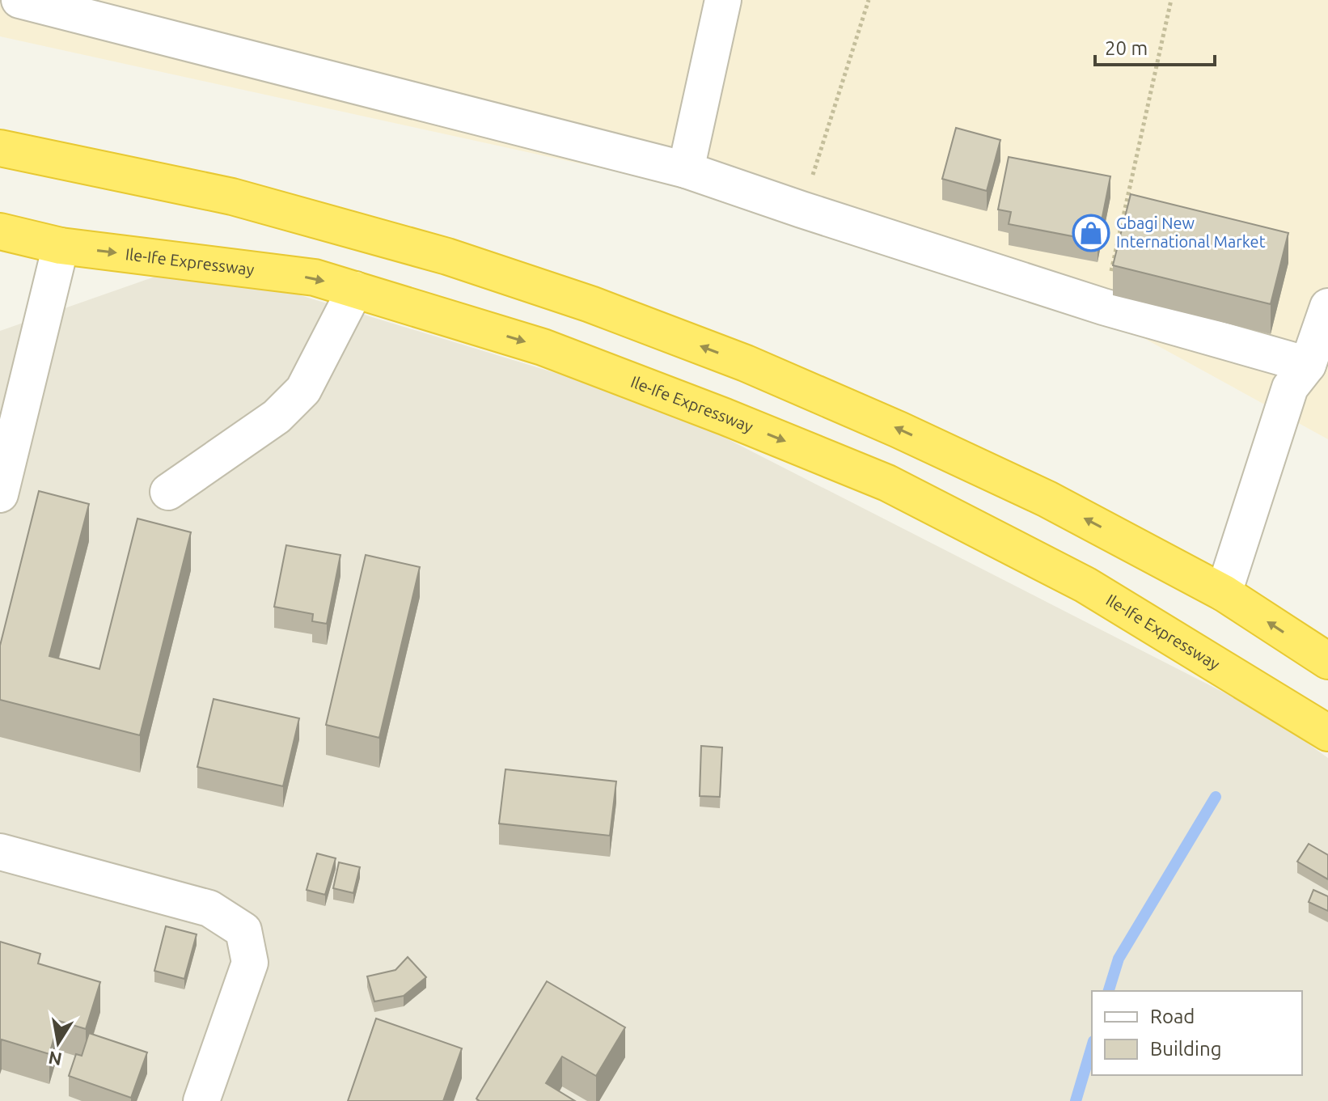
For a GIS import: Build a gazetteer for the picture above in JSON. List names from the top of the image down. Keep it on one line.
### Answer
{"streets":{"highway":["Ile-Ife Expressway"]},"places":{"shop":["Gbagi New International Market"]},"legend":["Road","Building"],"scale_bar":"20 m","north":"bottom"}
